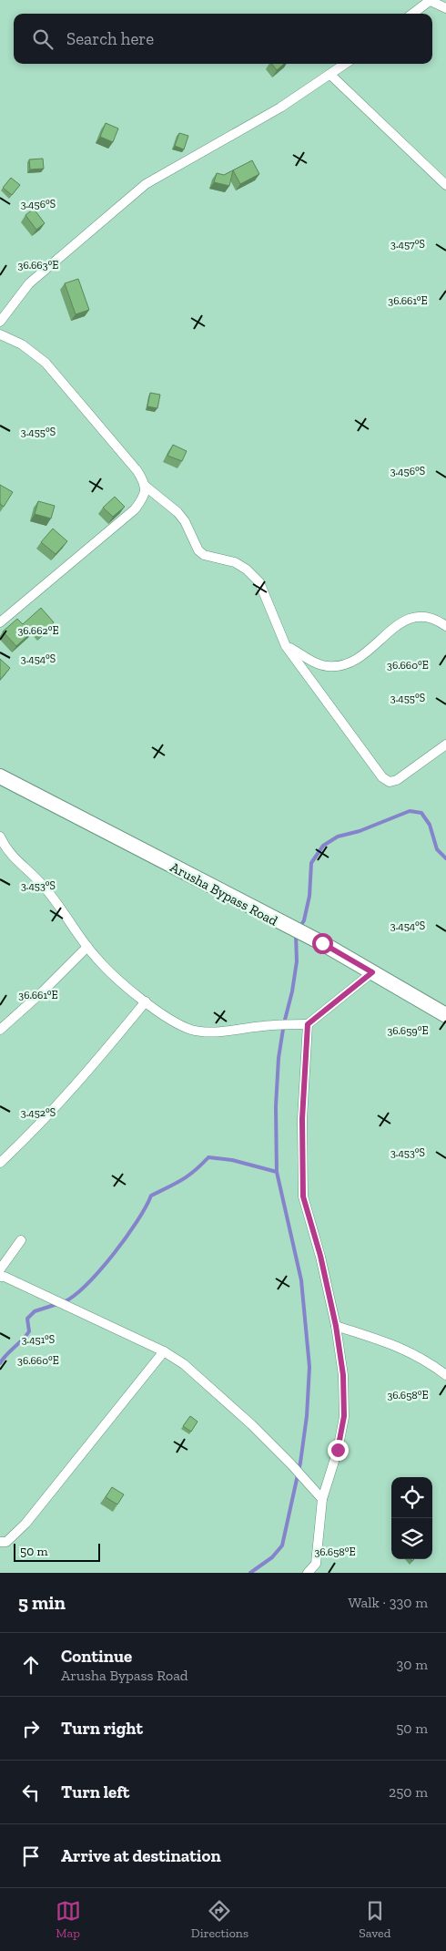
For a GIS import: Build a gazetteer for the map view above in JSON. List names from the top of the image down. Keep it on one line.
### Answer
{"streets":{"main road":["Arusha Bypass Road"]},"scale_bar":"50 m","page":{"search":"Search here","scale":"50 m","heading":["5 min","Walk · 330 m"],"list":[["Continue","Arusha Bypass Road","30 m"],["Turn right","50 m"],["Turn left","250 m"],"Arrive at destination"],"nav":["Map","Directions","Saved"]},"coordinates":["3.456°S","3.457°S","36.663°E","36.661°E","3.455°S","36.662°E","3.454°S","36.660°E","3.453°S","36.659°E","3.452°S","3.451°S","36.658°E"]}
